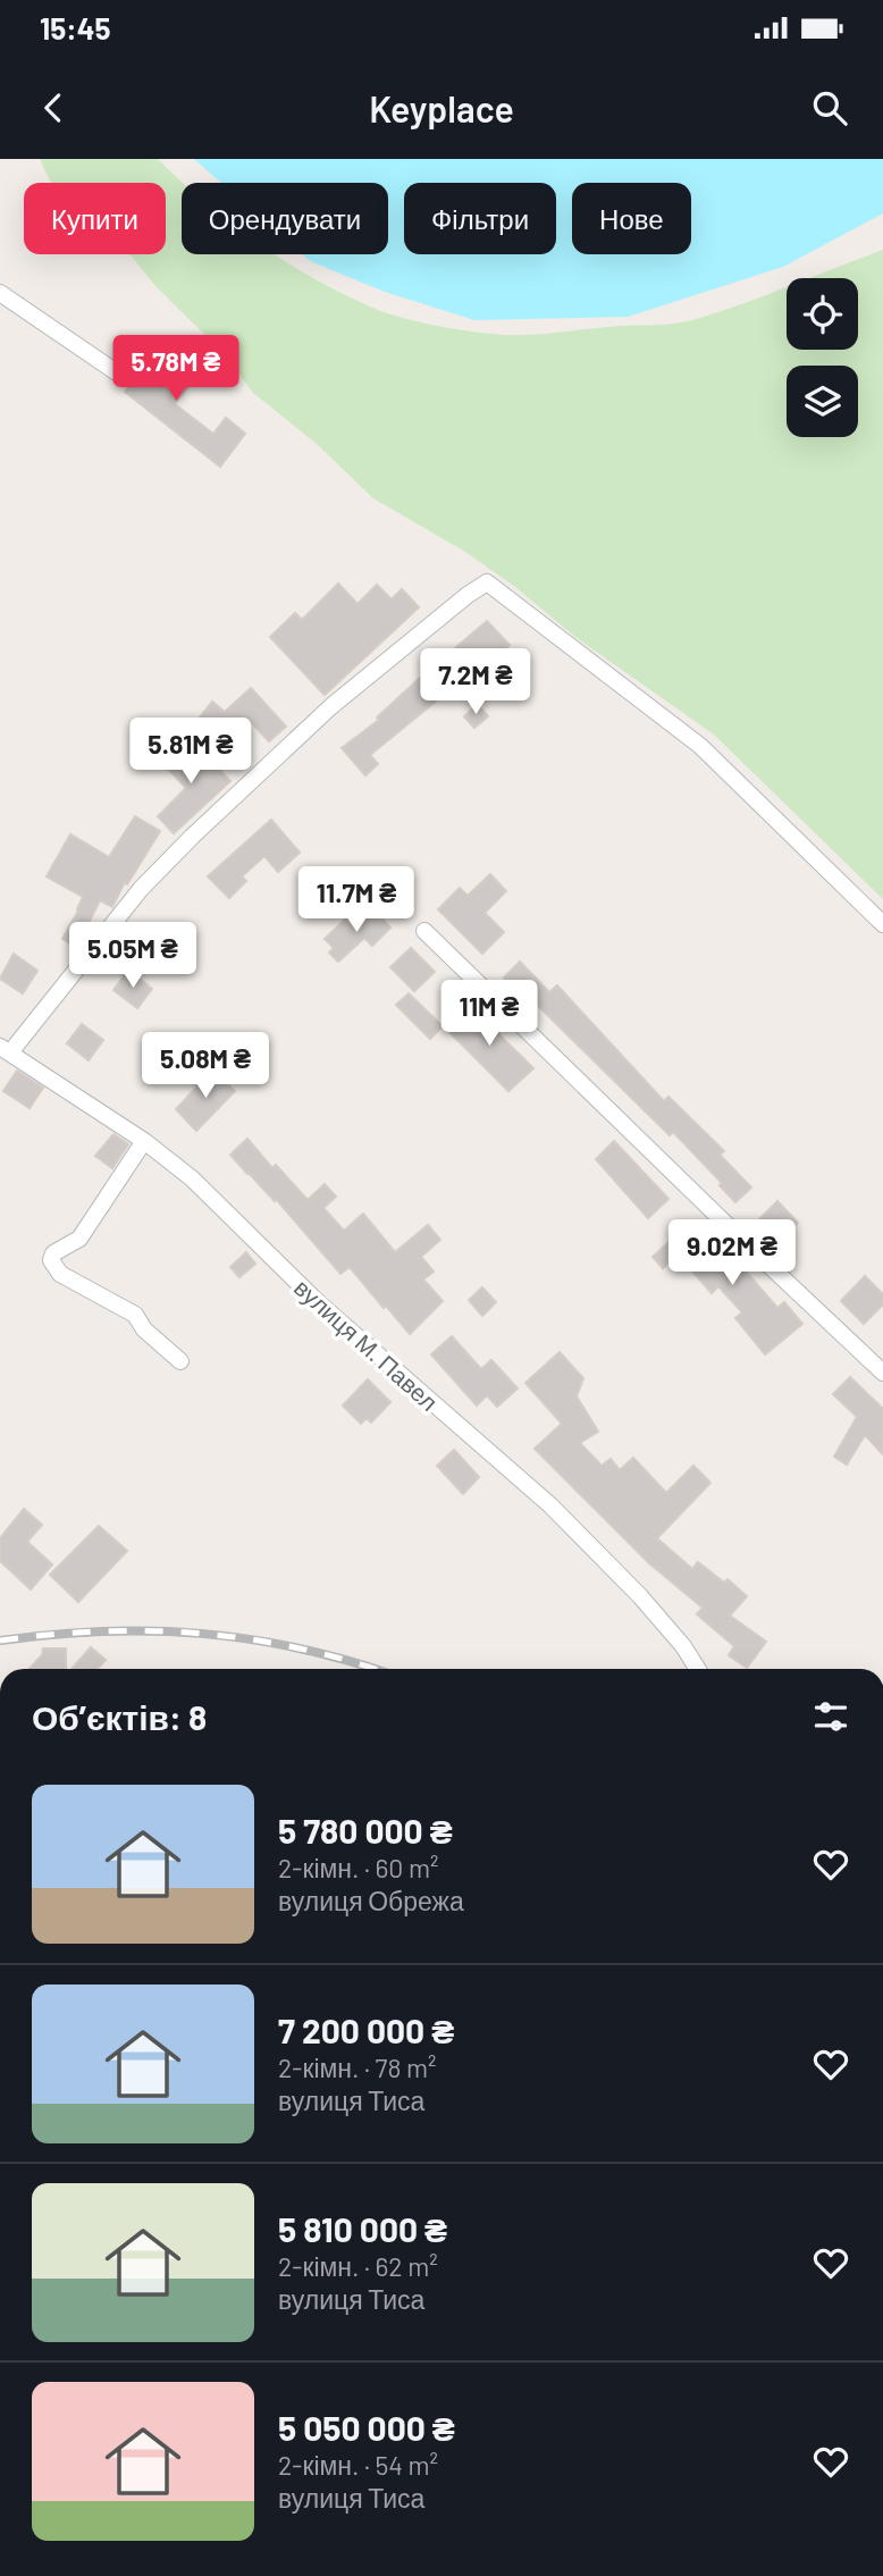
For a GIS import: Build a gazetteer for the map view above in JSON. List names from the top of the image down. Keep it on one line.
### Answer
{"streets":{"street":["вулиця М. Павел"]},"page":{"status":"15:45","header":"Keyplace","chip":["Купити","Орендувати","Фільтри","Нове"],"price":["5.78M ₴","7.2M ₴","5.81M ₴","11.7M ₴","5.05M ₴","11M ₴","5.08M ₴","9.02M ₴"],"heading":"Об’єктів: 8","list":[{"name":"5 780 000 ₴","note":"2-кімн. · 60 m² · вулиця Обрежа"},{"name":"7 200 000 ₴","note":"2-кімн. · 78 m² · вулиця Тиса"},{"name":"5 810 000 ₴","note":"2-кімн. · 62 m² · вулиця Тиса"},{"name":"5 050 000 ₴","note":"2-кімн. · 54 m² · вулиця Тиса"}]}}
